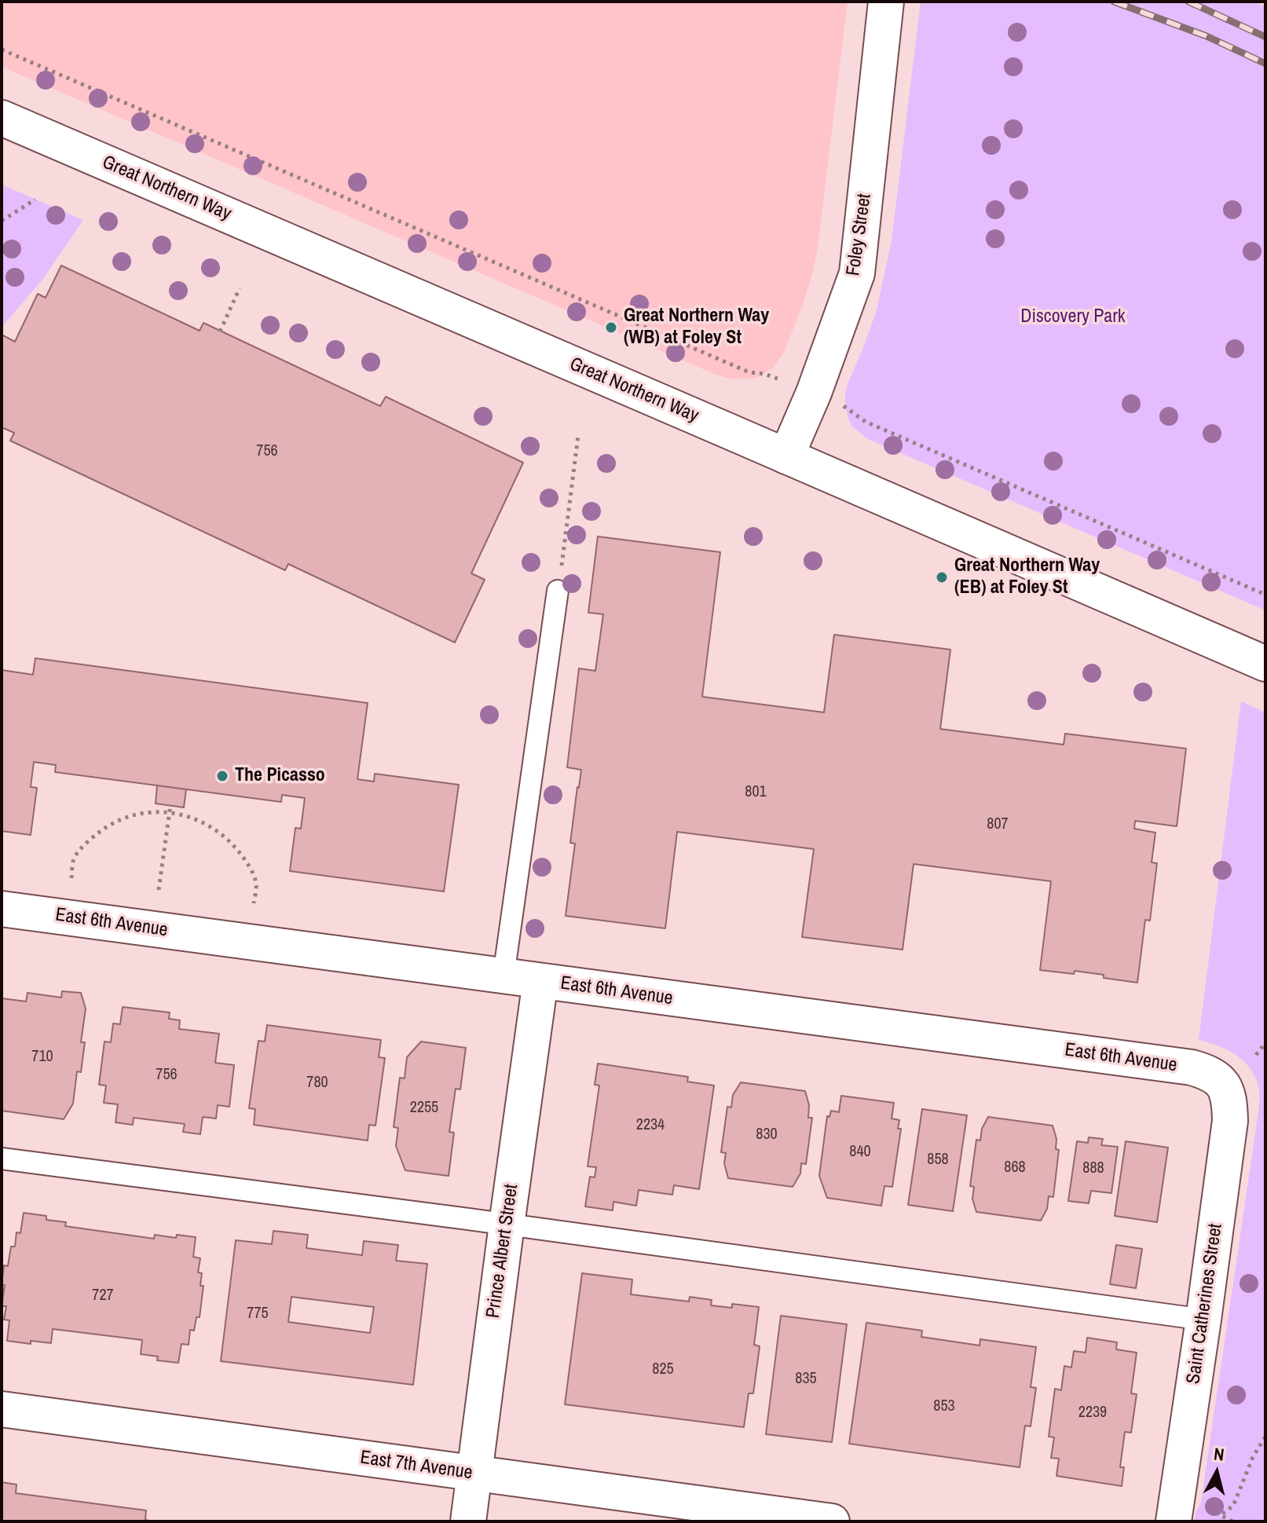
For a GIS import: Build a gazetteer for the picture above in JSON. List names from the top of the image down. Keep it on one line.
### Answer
{"streets":{"street":["Great Northern Way","Foley Street","East 6th Avenue","Prince Albert Street","Saint Catherines Street","East 7th Avenue"]},"crossings":[["Great Northern Way","Foley Street"],["East 6th Avenue","Prince Albert Street"],["East 6th Avenue","Saint Catherines Street"],["Prince Albert Street","East 7th Avenue"]],"parks":["Discovery Park"],"places":["Great Northern Way (WB) at Foley St","Great Northern Way (EB) at Foley St","The Picasso"],"house_numbers":["756","801","807","710","756","780","2255","2234","830","840","858","868","888","727","775","825","835","853","2239"],"north":"top"}
